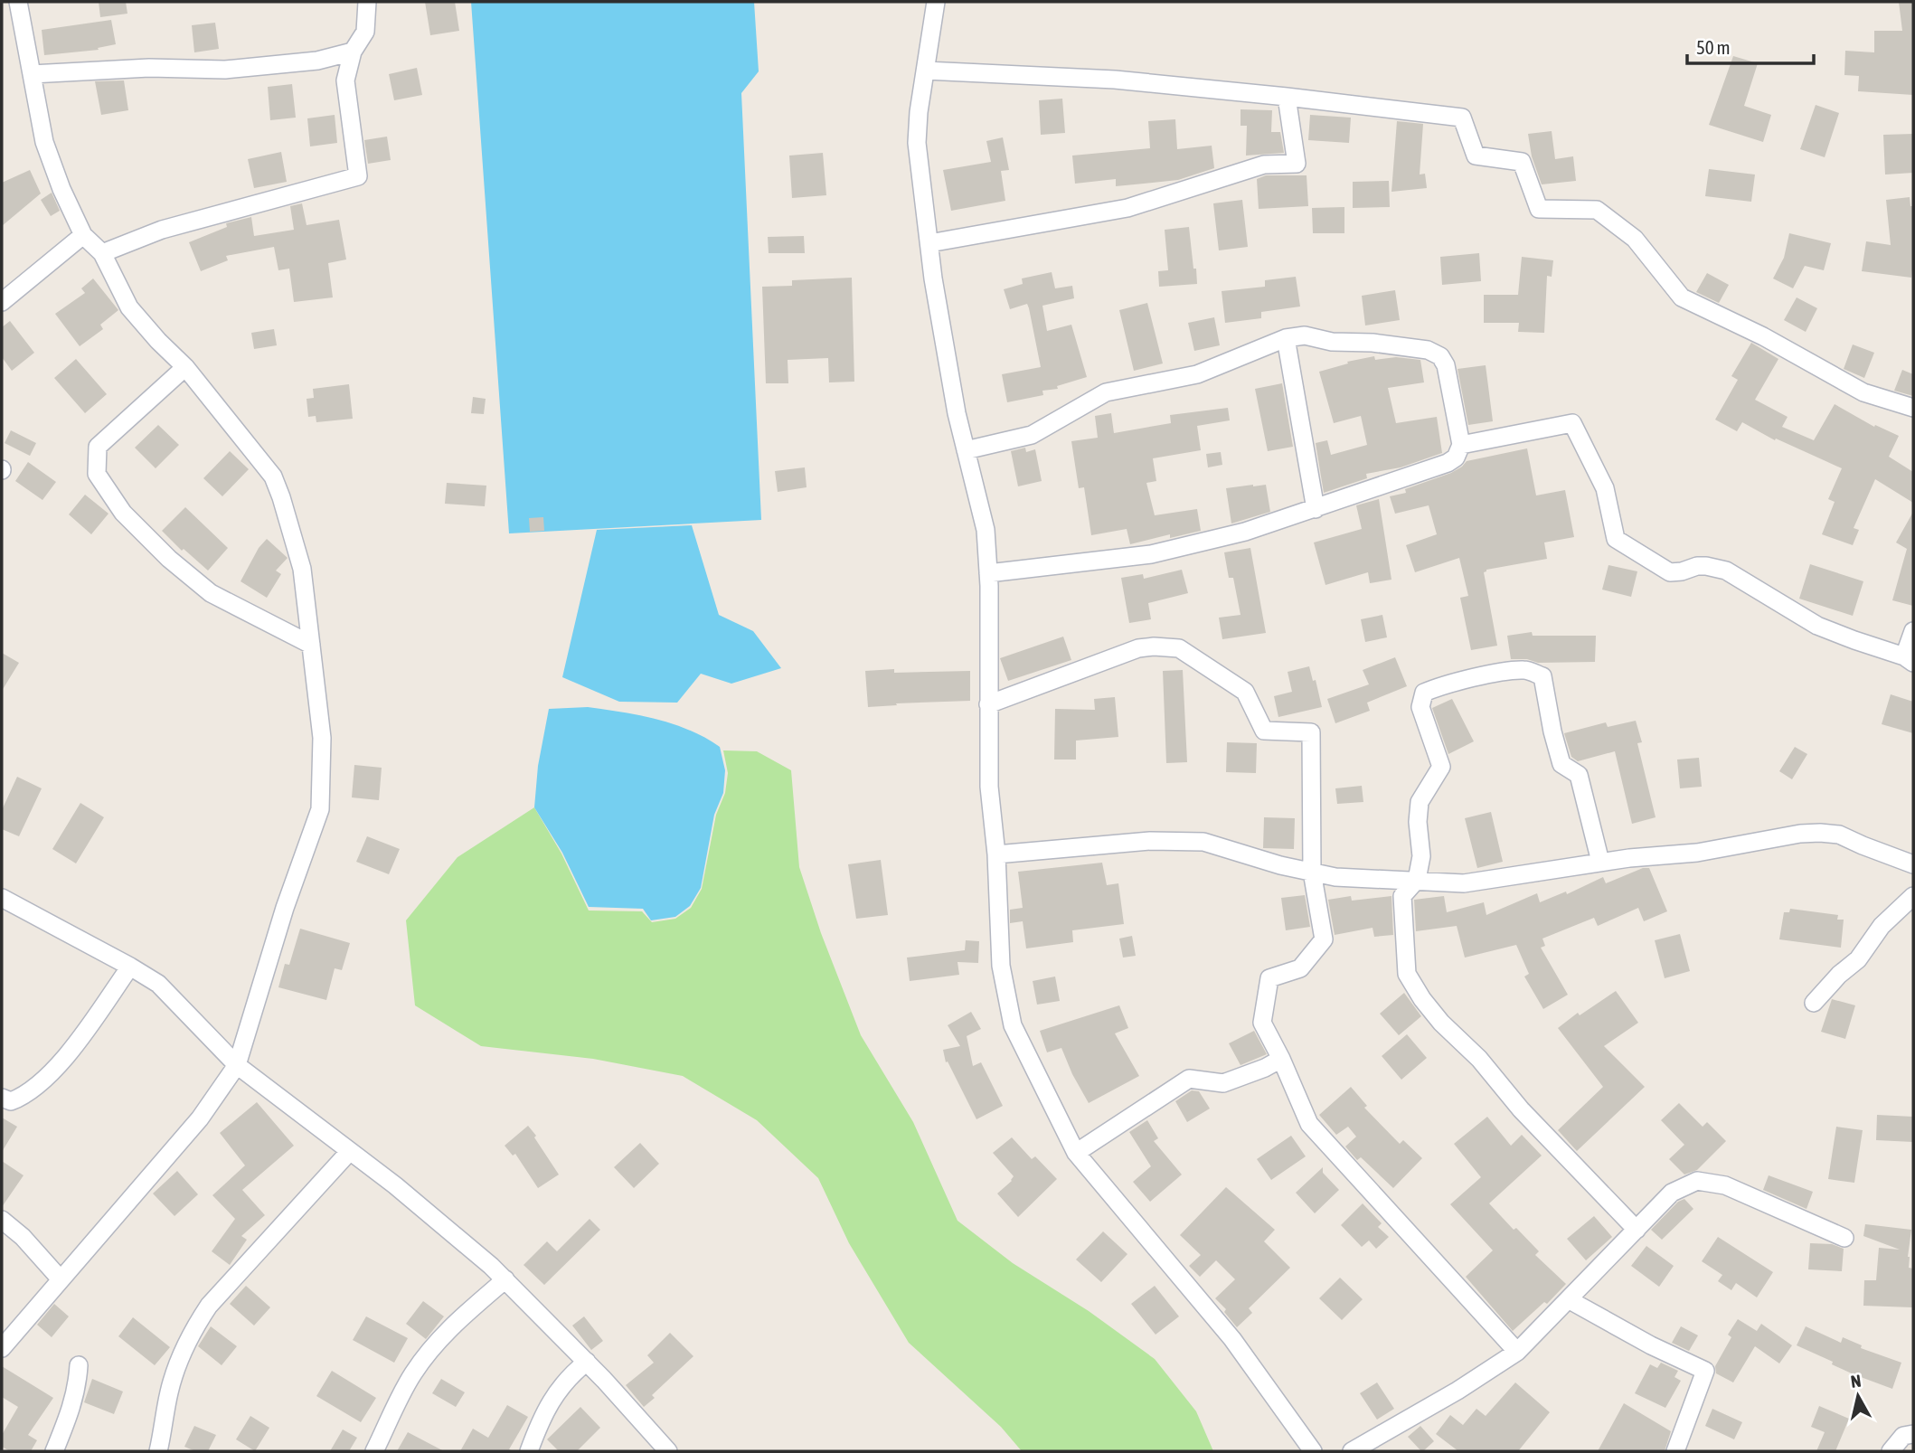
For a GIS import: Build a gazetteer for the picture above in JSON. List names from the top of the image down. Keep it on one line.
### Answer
{"scale_bar":"50 m","north":"top"}
